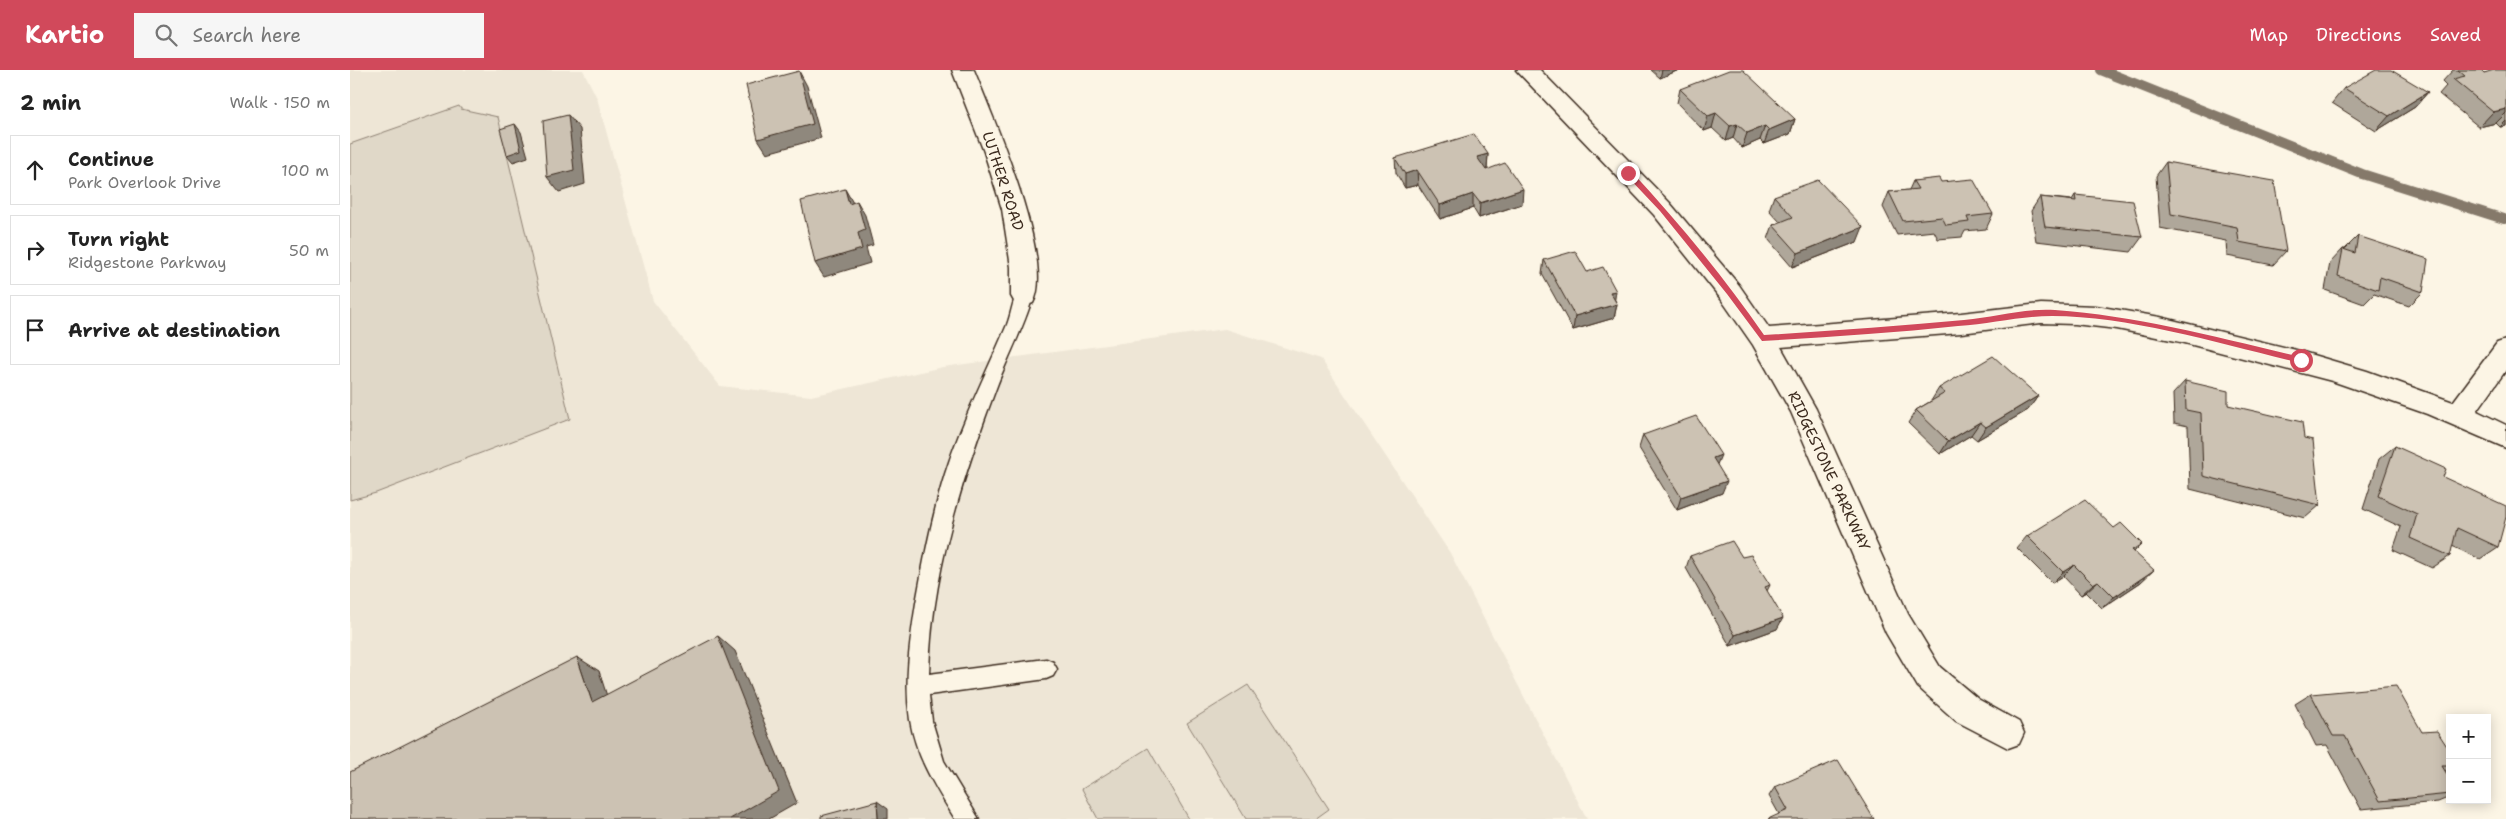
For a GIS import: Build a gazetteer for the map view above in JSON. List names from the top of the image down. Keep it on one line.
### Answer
{"streets":{"street":["LUTHER ROAD","RIDGESTONE PARKWAY"]},"page":{"header":"Kartio","search":"Search here","nav":["Map","Directions","Saved"],"heading":["2 min","Walk · 150 m"],"list":[["Continue","Park Overlook Drive","100 m"],["Turn right","Ridgestone Parkway","50 m"],"Arrive at destination"],"map_buttons":["+","−"]}}
